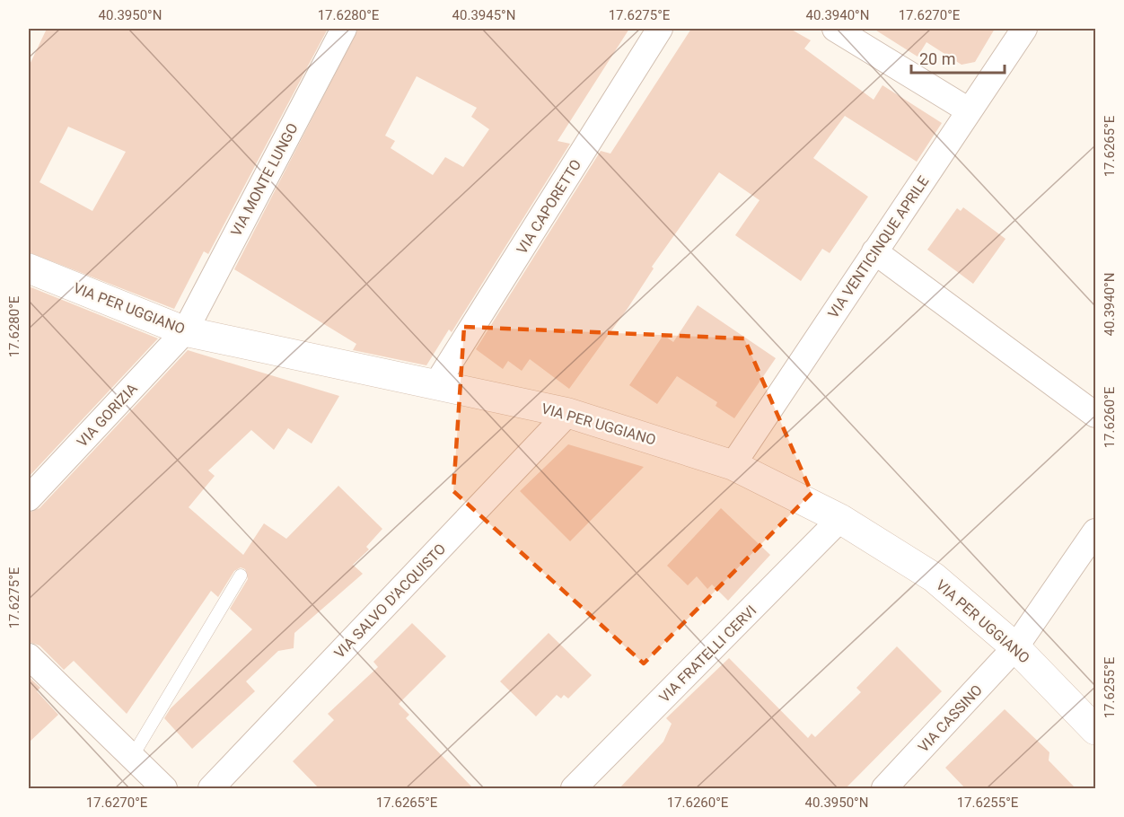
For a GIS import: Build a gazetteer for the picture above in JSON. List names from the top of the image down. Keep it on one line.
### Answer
{"streets":{"street":["VIA MONTE LUNGO","VIA CAPORETTO","VIA VENTICINQUE APRILE","VIA PER UGGIANO","VIA GORIZIA","VIA SALVO D'ACQUISTO","VIA FRATELLI CERVI","VIA CASSINO"]},"crossings":[["VIA MONTE LUNGO","VIA PER UGGIANO"],["VIA MONTE LUNGO","VIA GORIZIA"],["VIA CAPORETTO","VIA PER UGGIANO"],["VIA VENTICINQUE APRILE","VIA PER UGGIANO"],["VIA PER UGGIANO","VIA GORIZIA"],["VIA PER UGGIANO","VIA SALVO D'ACQUISTO"],["VIA PER UGGIANO","VIA FRATELLI CERVI"],["VIA PER UGGIANO","VIA CASSINO"]],"scale_bar":"20 m","coordinates":["40.3950°N","17.6280°E","40.3945°N","17.6275°E","40.3940°N","17.6270°E","17.6265°E","17.6260°E","17.6255°E"]}
